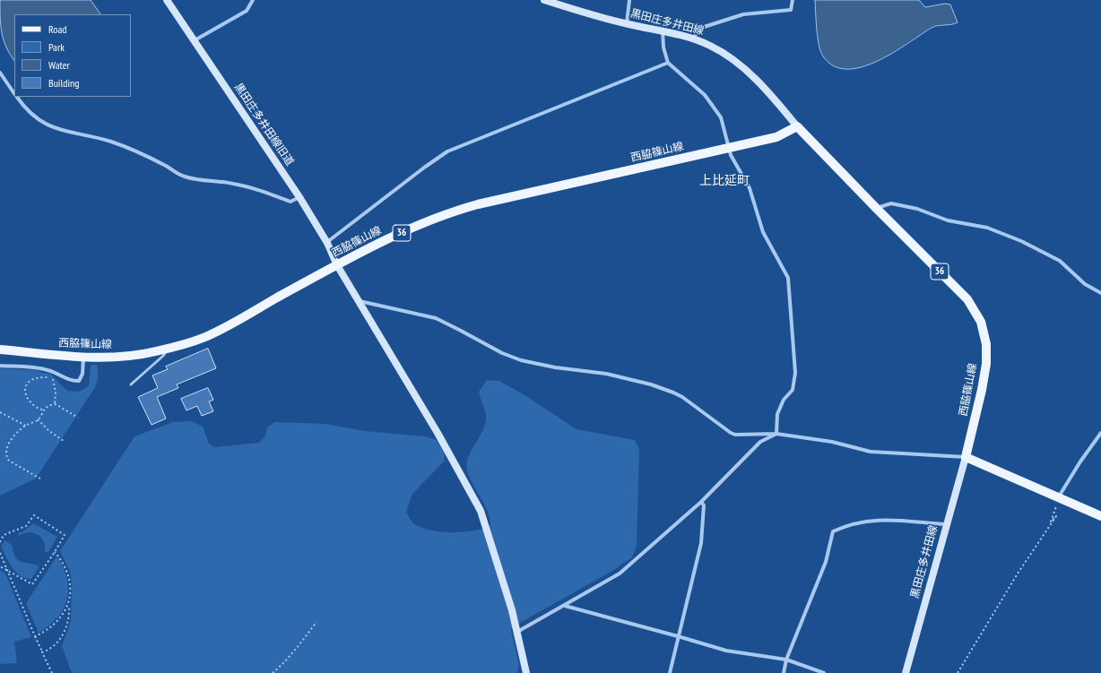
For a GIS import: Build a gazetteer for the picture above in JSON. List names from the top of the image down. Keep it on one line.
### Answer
{"streets":{"main road":["西脇篠山線","36"],"street":["黒田庄多井田線","黒田庄多井田線旧道"]},"crossings":[["黒田庄多井田線","西脇篠山線"],["黒田庄多井田線旧道","西脇篠山線"]],"districts":["上比延町"],"legend":["Road","Park","Water","Building"]}
